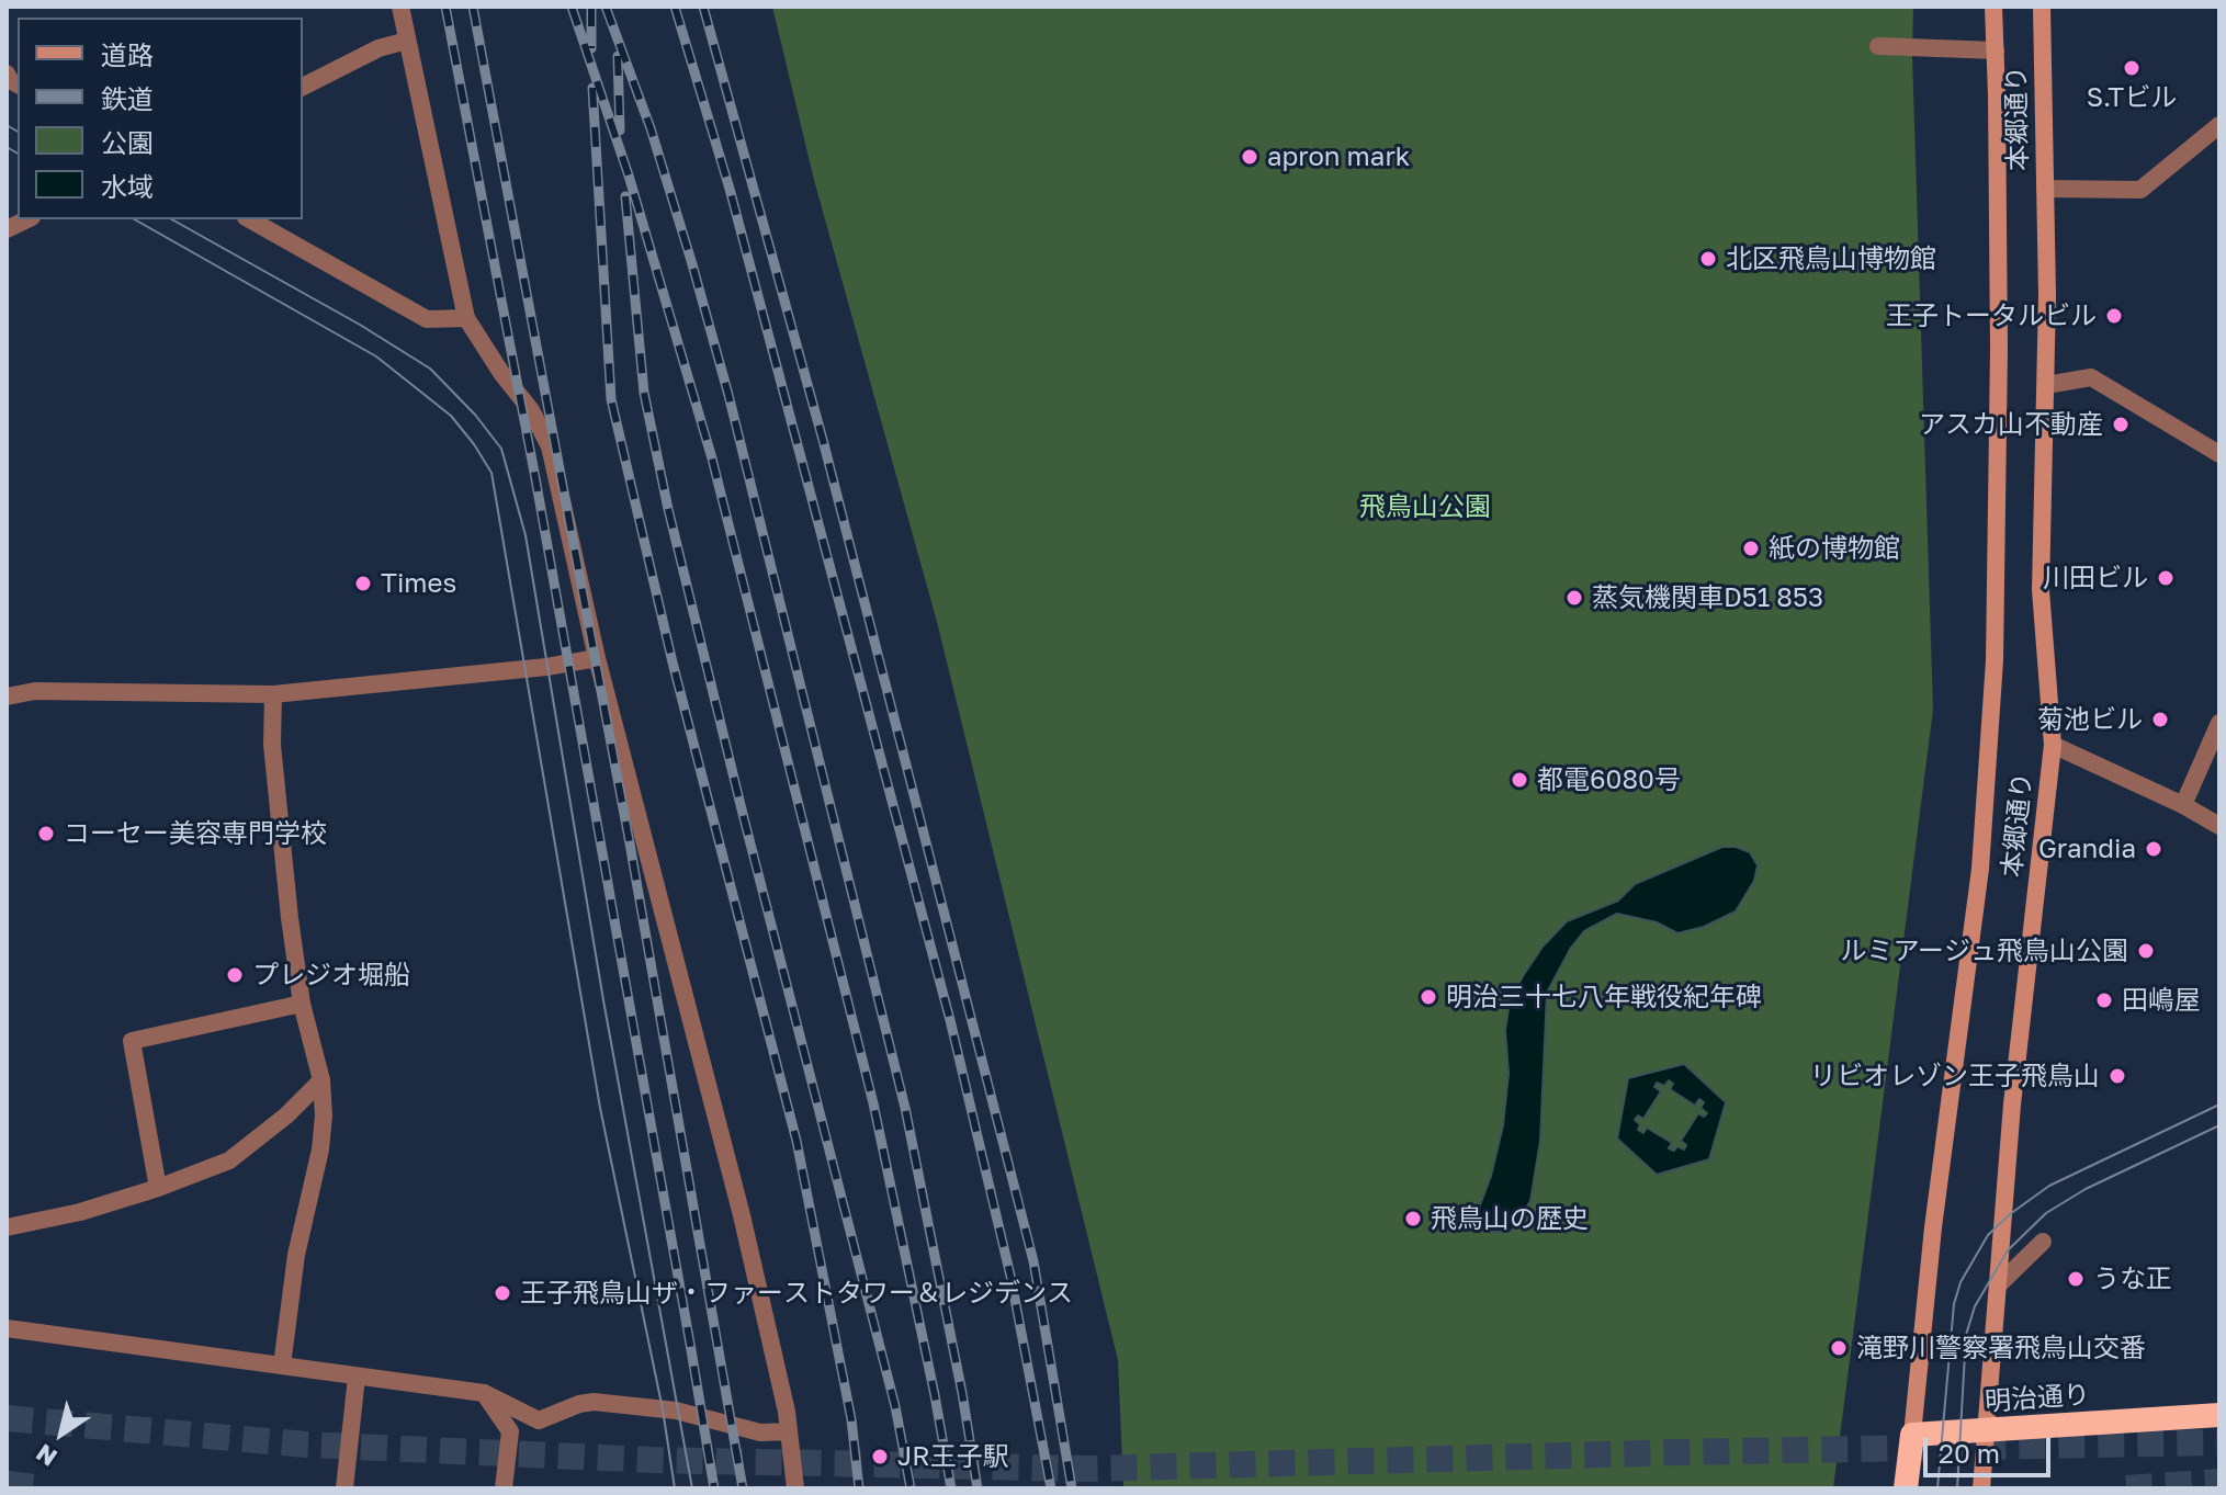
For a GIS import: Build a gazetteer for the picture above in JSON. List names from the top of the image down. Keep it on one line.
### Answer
{"streets":{"highway":["明治通り"],"main road":["本郷通り"]},"crossings":[["本郷通り","明治通り"]],"parks":["飛鳥山公園"],"places":["S.Tビル","apron mark","北区飛鳥山博物館","王子トータルビル","アスカ山不動産","紙の博物館","川田ビル","Times","蒸気機関車D51 853","菊池ビル","都電6080号","コーセー美容専門学校","Grandia","ルミアージュ飛鳥山公園","プレジオ堀船","明治三十七八年戦役紀年碑","田嶋屋","リビオレゾン王子飛鳥山","飛鳥山の歴史","うな正","王子飛鳥山ザ・ファーストタワー＆レジデンス","滝野川警察署飛鳥山交番","JR王子駅"],"legend":["道路","鉄道","公園","水域"],"scale_bar":"20 m","north":"bottom left"}
